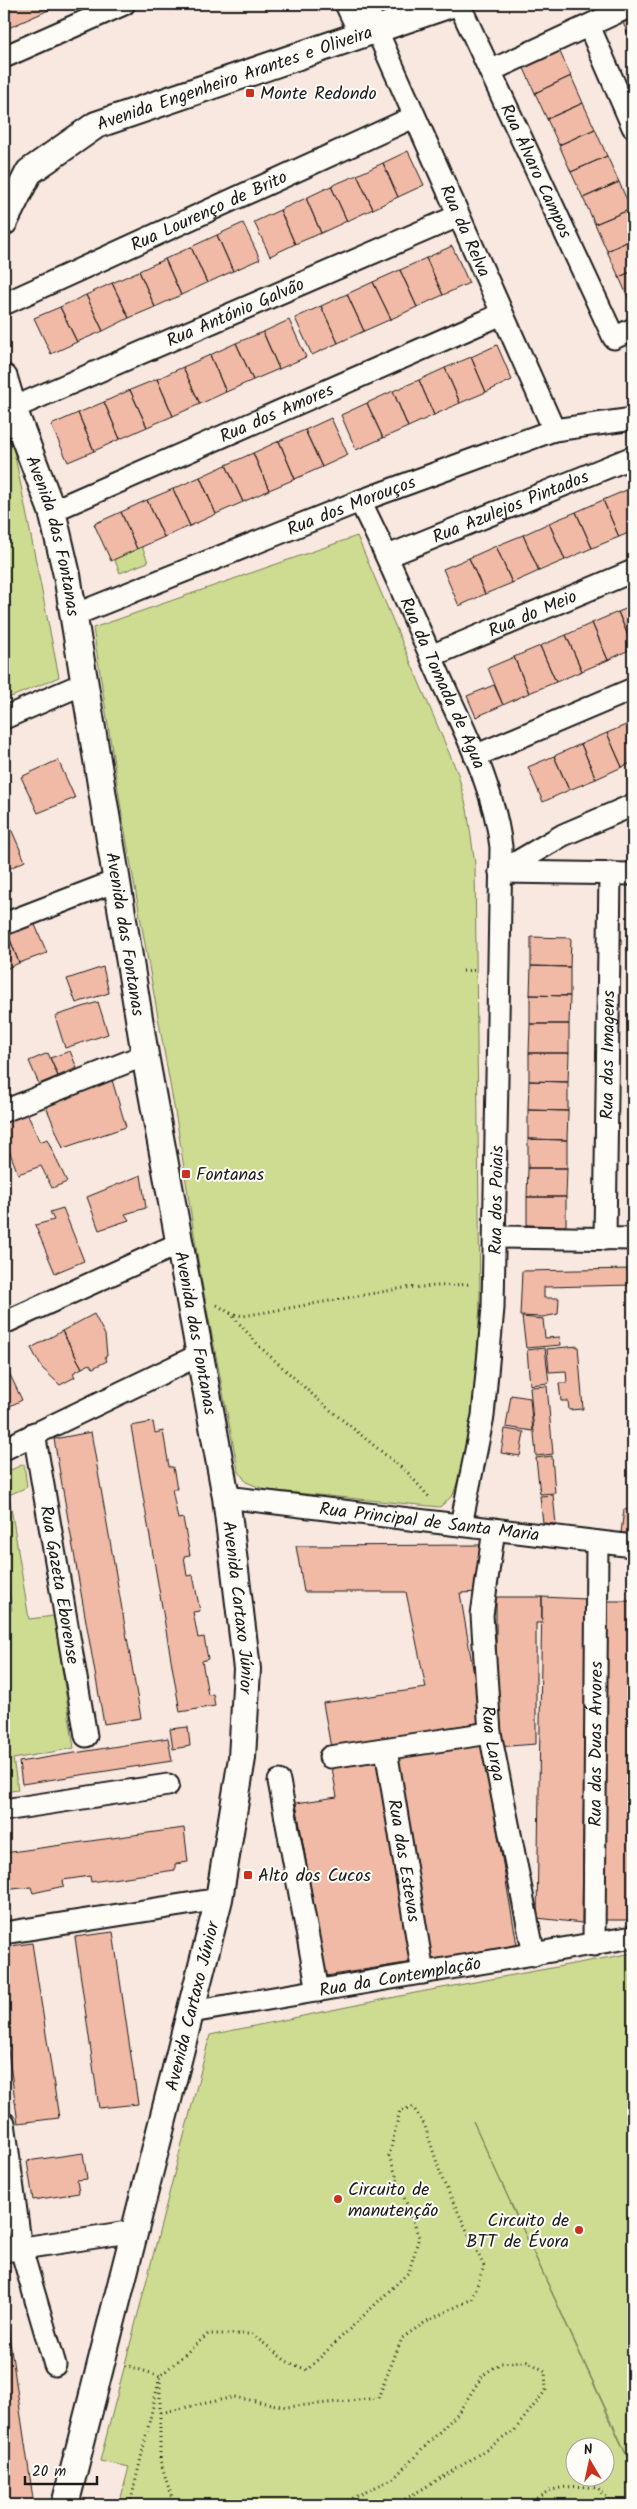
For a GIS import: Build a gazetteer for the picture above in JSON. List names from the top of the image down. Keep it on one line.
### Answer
{"streets":{"street":["Avenida Engenheiro Arantes e Oliveira","Rua Álvaro Campos","Rua Lourenço de Brito","Rua da Relva","Rua António Galvão","Rua dos Amores","Rua dos Morouços","Rua Azulejos Pintados","Avenida das Fontanas","Rua do Meio","Rua da Tomada de Água","Rua das Imagens","Rua dos Poiais","Rua Principal de Santa Maria","Rua Gazeta Eborense","Avenida Cartaxo Júnior","Rua Larga","Rua das Duas Árvores","Rua das Estevas","Rua da Contemplação"]},"crossings":[["Avenida Engenheiro Arantes e Oliveira","Rua da Relva"],["Rua Lourenço de Brito","Rua da Relva"],["Rua da Relva","Rua António Galvão"],["Rua da Relva","Rua dos Amores"],["Rua da Relva","Rua dos Morouços"],["Rua António Galvão","Avenida das Fontanas"],["Rua dos Amores","Avenida das Fontanas"],["Rua dos Morouços","Avenida das Fontanas"],["Rua dos Morouços","Rua da Tomada de Água"],["Rua Azulejos Pintados","Rua da Tomada de Água"],["Avenida das Fontanas","Rua Principal de Santa Maria"],["Avenida das Fontanas","Avenida Cartaxo Júnior"],["Rua do Meio","Rua da Tomada de Água"],["Rua da Tomada de Água","Rua dos Poiais"],["Rua dos Poiais","Rua Principal de Santa Maria"],["Rua Principal de Santa Maria","Avenida Cartaxo Júnior"],["Rua Principal de Santa Maria","Rua Larga"],["Rua Principal de Santa Maria","Rua das Duas Árvores"],["Avenida Cartaxo Júnior","Rua da Contemplação"],["Rua Larga","Rua da Contemplação"],["Rua das Duas Árvores","Rua da Contemplação"],["Rua das Estevas","Rua da Contemplação"]],"places":{"transit":["Monte Redondo","Fontanas","Alto dos Cucos"],"other":["Circuito de manutenção","Circuito de BTT de Évora"]},"scale_bar":"20 m","north":"top"}
